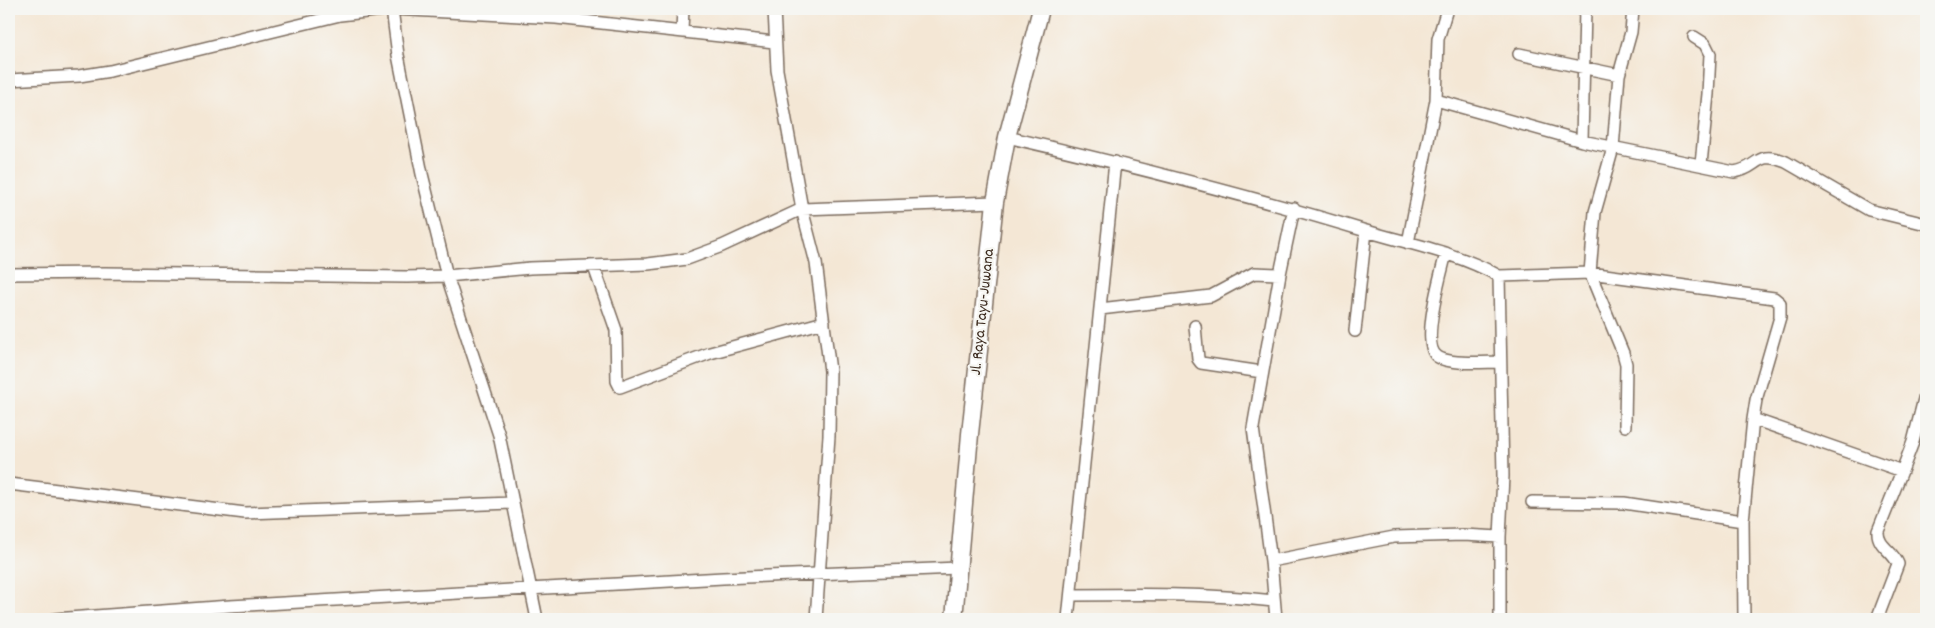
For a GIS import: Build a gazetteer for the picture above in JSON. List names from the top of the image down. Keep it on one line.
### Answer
{"streets":{"main road":["Jl. Raya Tayu-Juwana"]}}
